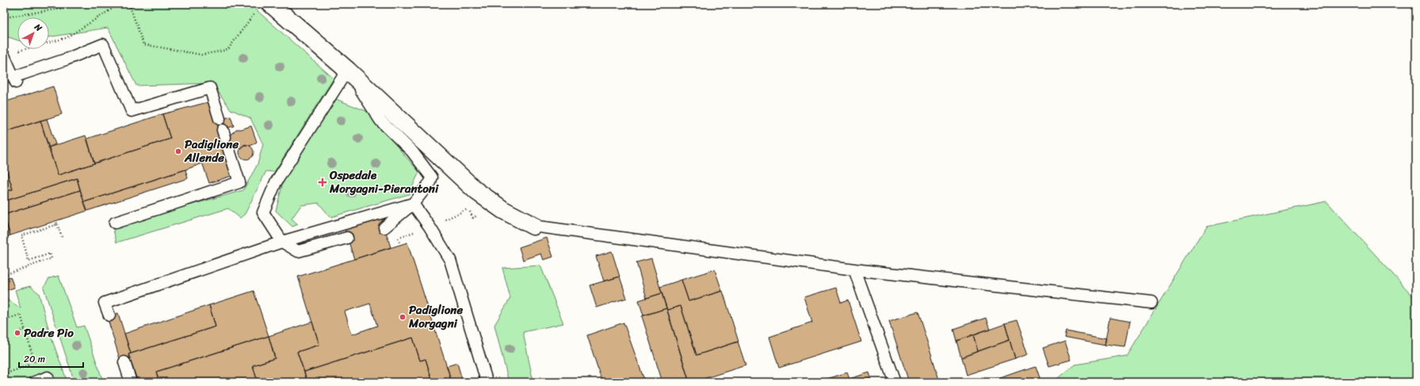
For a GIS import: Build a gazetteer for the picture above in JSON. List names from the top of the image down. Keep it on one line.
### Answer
{"places":{"other":["Padiglione Allende","Padiglione Morgagni","Padre Pio"],"health":["Ospedale Morgagni-Pierantoni"]},"scale_bar":"20 m","north":"top right"}
